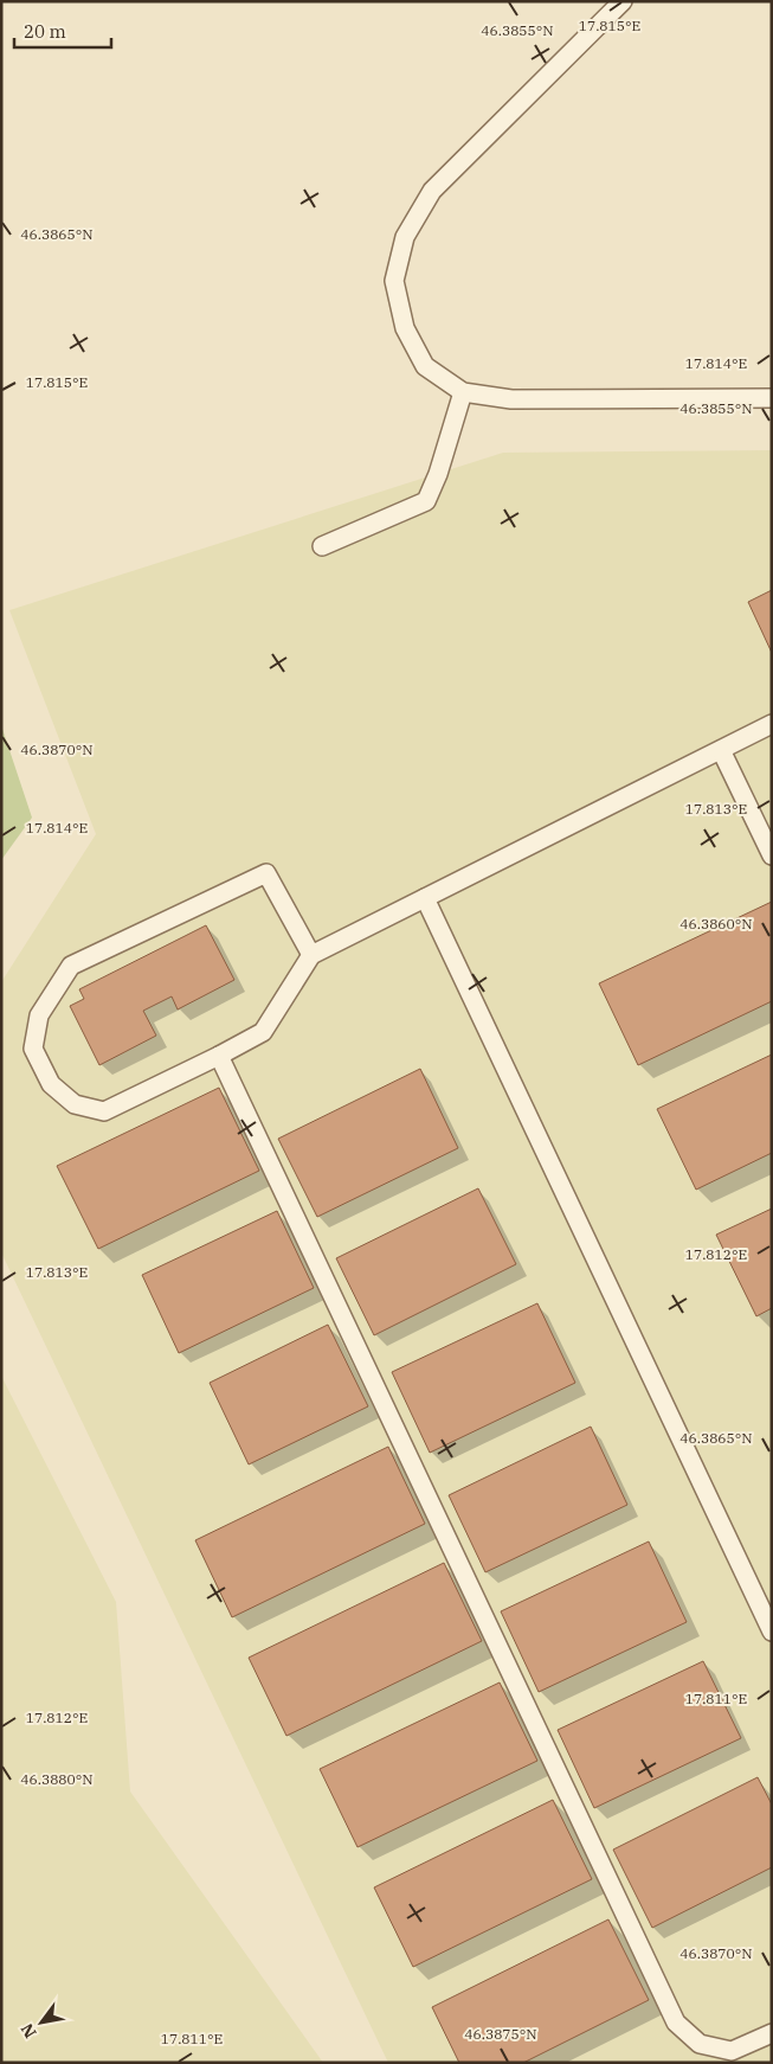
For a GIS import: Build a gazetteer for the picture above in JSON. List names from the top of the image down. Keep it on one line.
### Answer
{"scale_bar":"20 m","north":"bottom left","coordinates":["17.815°E","46.3855°N","46.3865°N","17.814°E","46.3870°N","17.813°E","46.3860°N","17.812°E","17.811°E","46.3880°N","46.3875°N"]}
